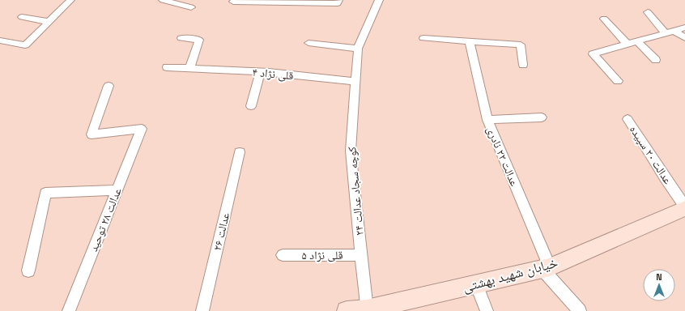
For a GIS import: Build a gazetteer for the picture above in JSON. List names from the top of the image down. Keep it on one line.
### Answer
{"streets":{"main road":["خیابان شهید بهشتی"],"street":["قلی نژاد ۴","عدالت ۲۰ سپیده","عدالت ۲۲ نادری","کوچه سجاد عدالت ۲۴","عدالت ۲۸ توحید","عدالت ۲۶","قلی نژاد ۵"]},"crossings":[["قلی نژاد ۴","کوچه سجاد عدالت ۲۴"],["عدالت ۲۰ سپیده","خیابان شهید بهشتی"],["عدالت ۲۲ نادری","خیابان شهید بهشتی"],["کوچه سجاد عدالت ۲۴","قلی نژاد ۵"],["کوچه سجاد عدالت ۲۴","خیابان شهید بهشتی"]],"north":"top"}
